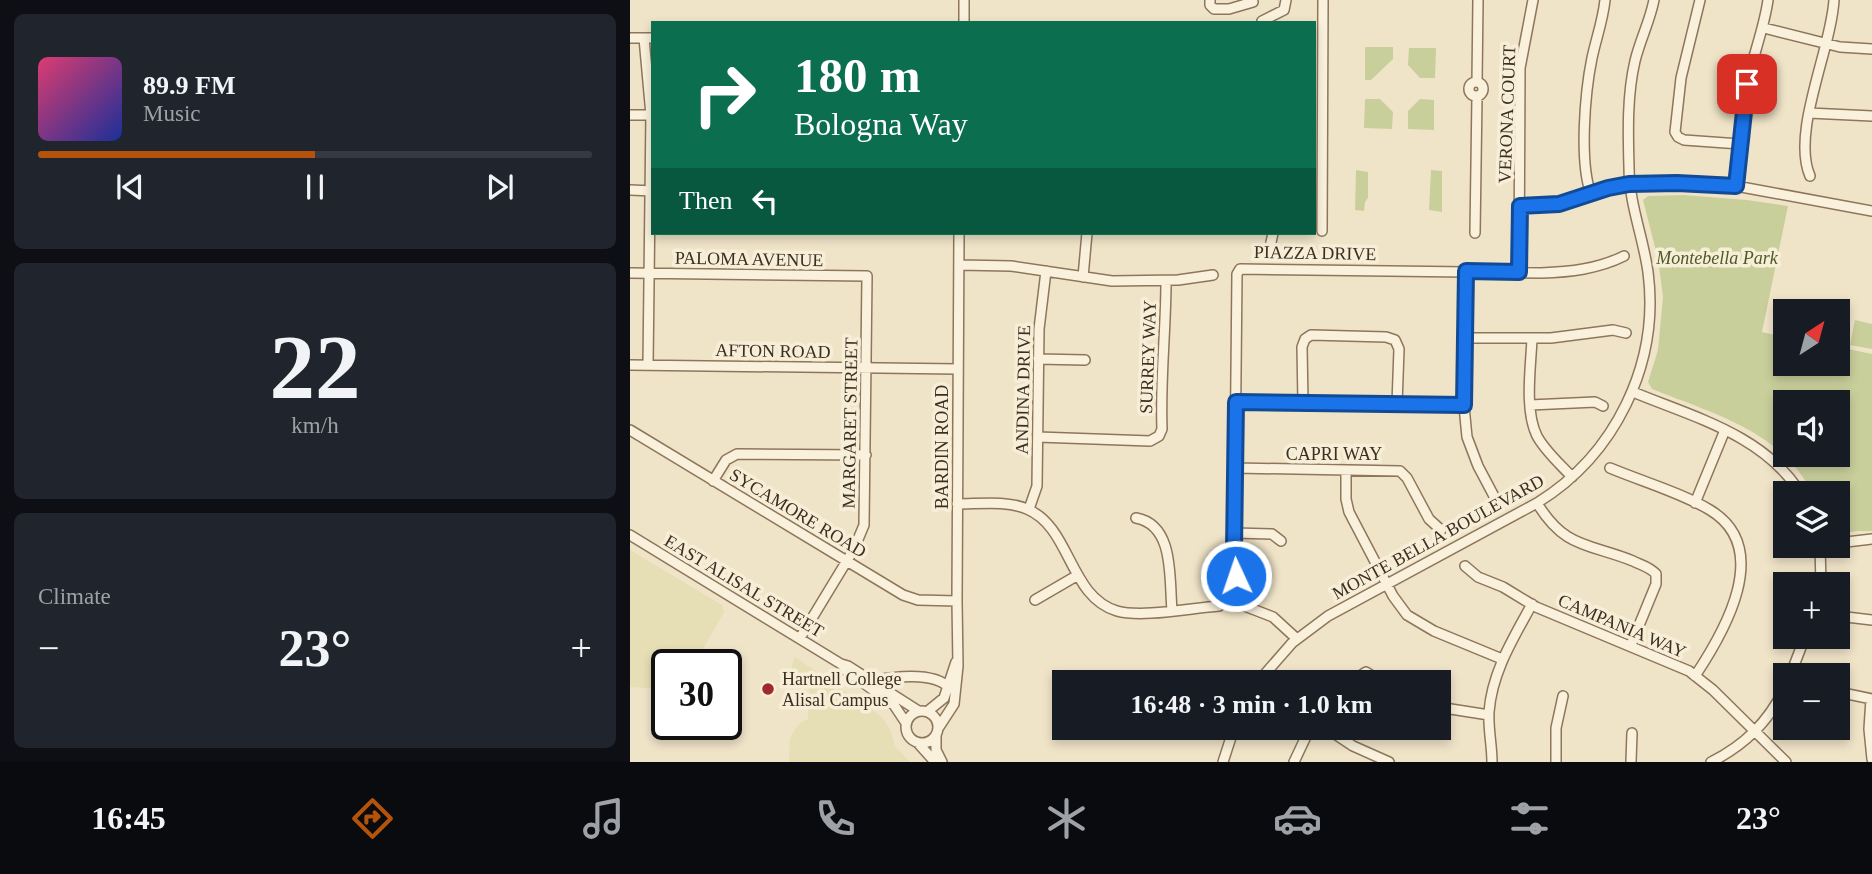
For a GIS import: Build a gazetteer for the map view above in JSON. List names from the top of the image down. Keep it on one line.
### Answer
{"streets":{"street":["VERONA COURT","PIAZZA DRIVE","PALOMA AVENUE","AFTON ROAD","SURREY WAY","ANDINA DRIVE","MARGARET STREET","BARDIN ROAD","CAPRI WAY","SYCAMORE ROAD","MONTE BELLA BOULEVARD","EAST ALISAL STREET","CAMPANIA WAY"]},"crossings":[["VERONA COURT","PIAZZA DRIVE"],["PIAZZA DRIVE","CAPRI WAY"],["PIAZZA DRIVE","MONTE BELLA BOULEVARD"],["PALOMA AVENUE","MARGARET STREET"],["AFTON ROAD","MARGARET STREET"],["AFTON ROAD","BARDIN ROAD"],["SURREY WAY","ANDINA DRIVE"],["MARGARET STREET","SYCAMORE ROAD"],["MARGARET STREET","EAST ALISAL STREET"],["BARDIN ROAD","SYCAMORE ROAD"],["BARDIN ROAD","EAST ALISAL STREET"]],"parks":["Montebella Park"],"places":["Hartnell College Alisal Campus"],"north":"top right","page":{"turn":["180 m","Bologna Way"],"song":["89.9 FM","Music"],"then":"Then","tile":[["22","km/h"],"Climate"],"map_buttons":["+","−"],"heat":["−","23°","+"],"limit":"30","trip":"16:48 · 3 min · 1.0 km","tabs":["16:45","23°"]}}
